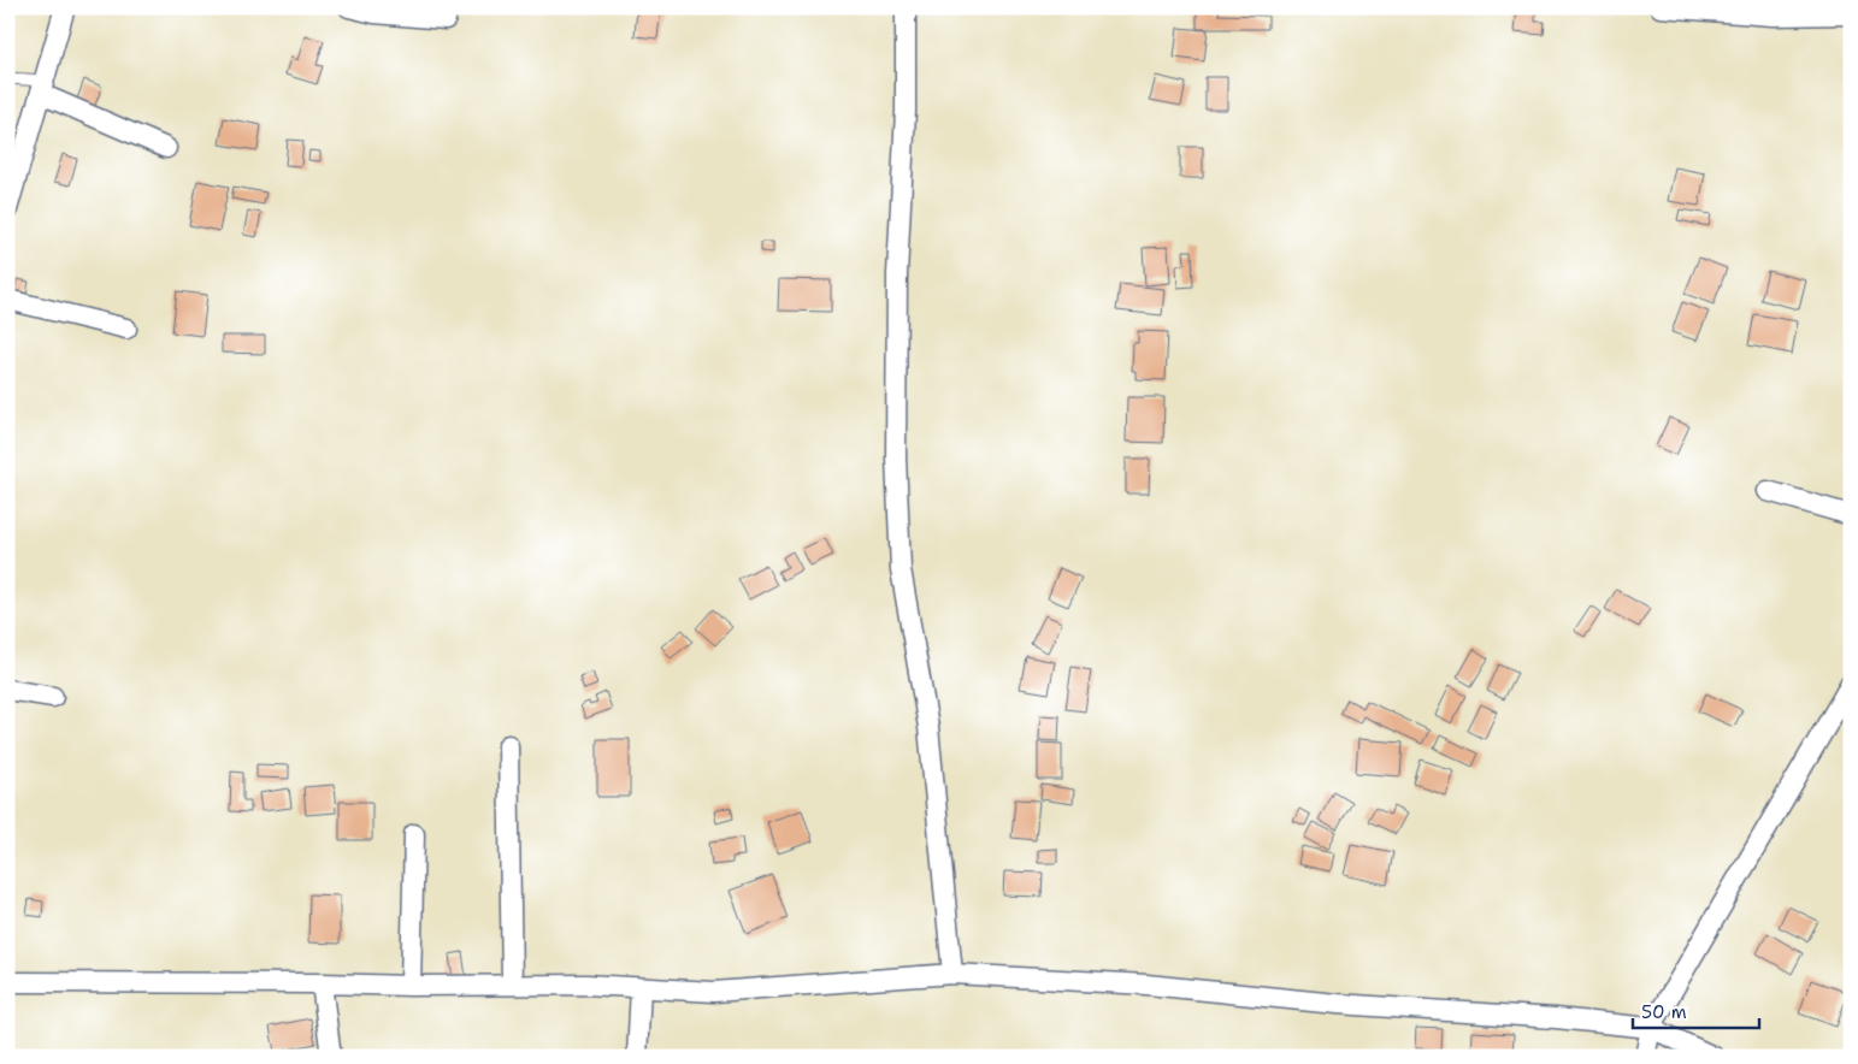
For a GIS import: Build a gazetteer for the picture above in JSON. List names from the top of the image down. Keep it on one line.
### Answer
{"scale_bar":"50 m"}
